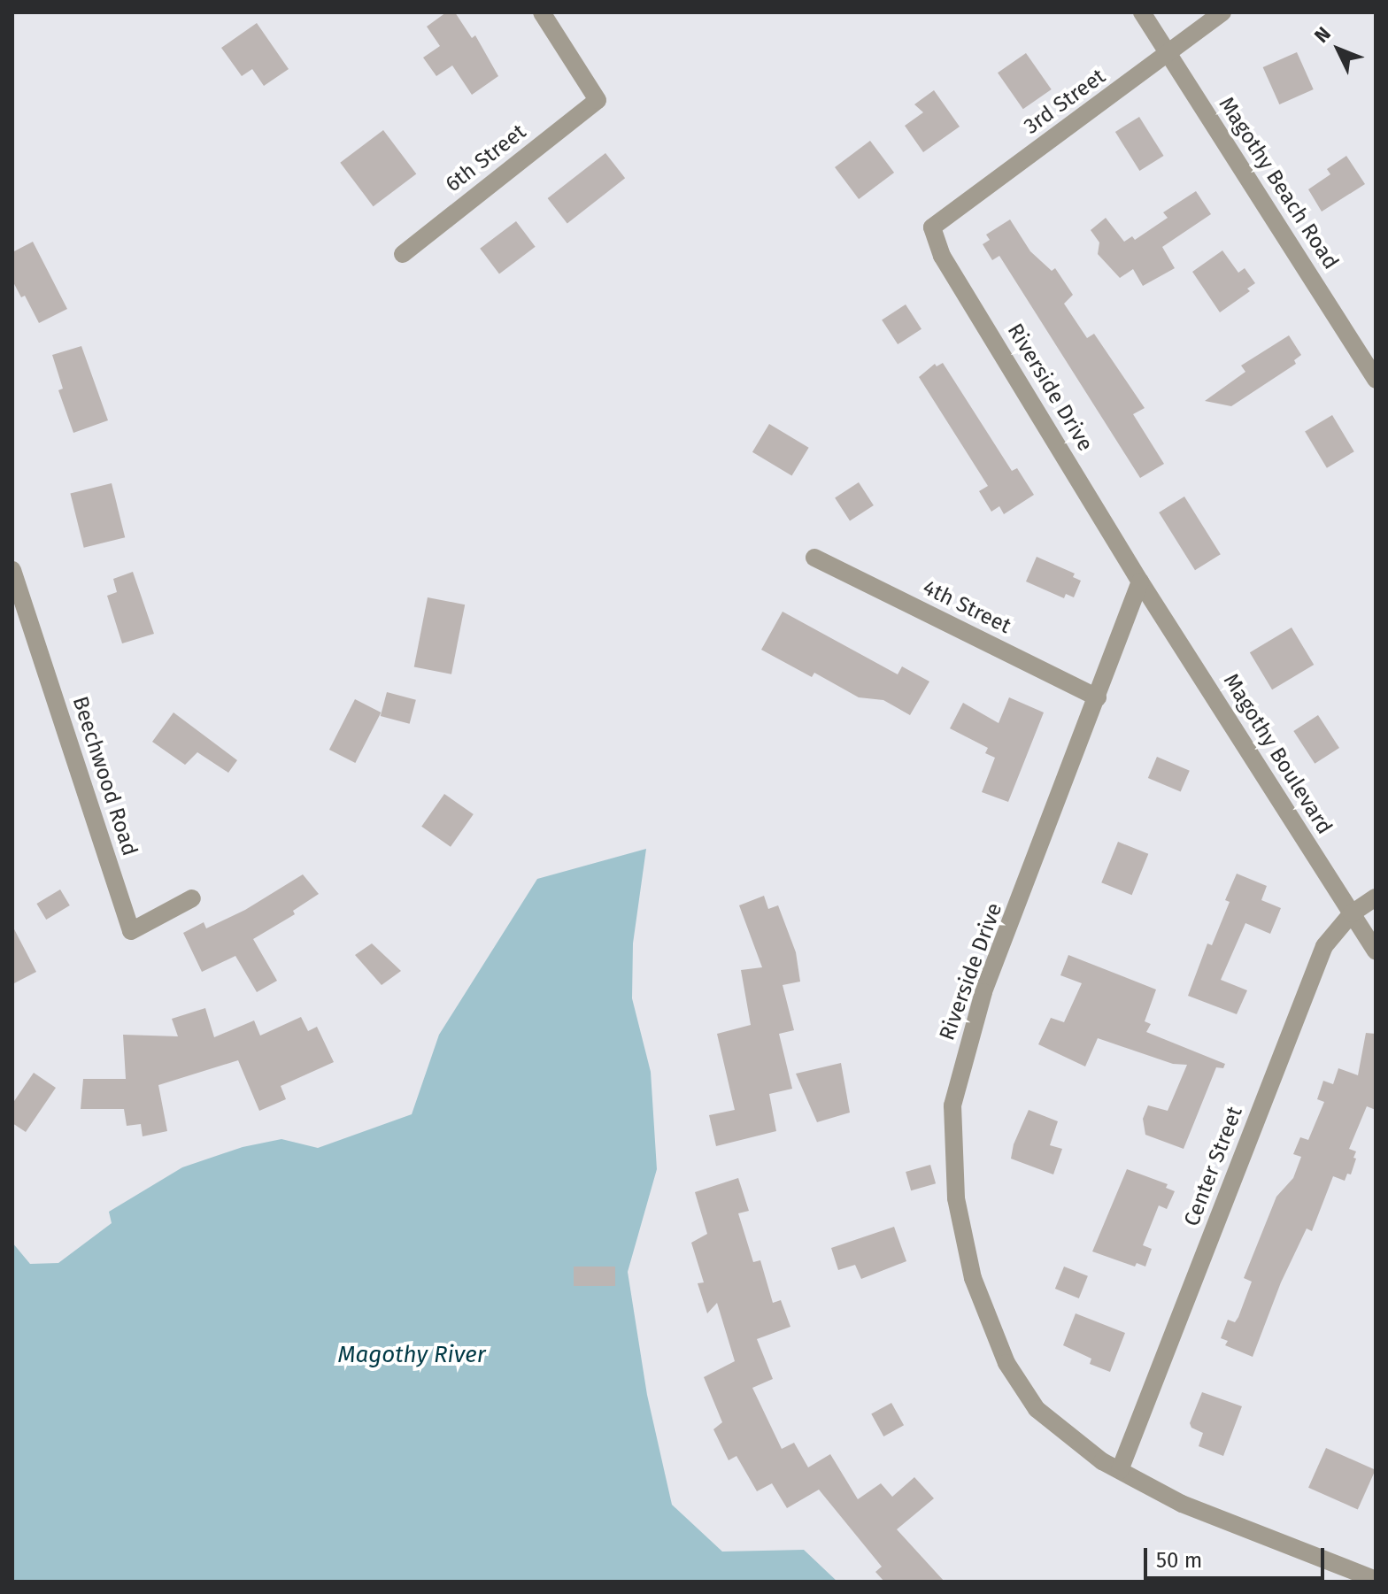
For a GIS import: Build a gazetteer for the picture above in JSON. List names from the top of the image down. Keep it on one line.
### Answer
{"streets":{"street":["3rd Street","6th Street","Magothy Beach Road","Riverside Drive","4th Street","Magothy Boulevard","Beechwood Road","Center Street"]},"crossings":[["3rd Street","Magothy Beach Road"],["3rd Street","Riverside Drive"],["Riverside Drive","4th Street"],["Riverside Drive","Magothy Boulevard"],["Riverside Drive","Center Street"],["Magothy Boulevard","Center Street"]],"water":["Magothy River"],"scale_bar":"50 m","north":"top left"}
